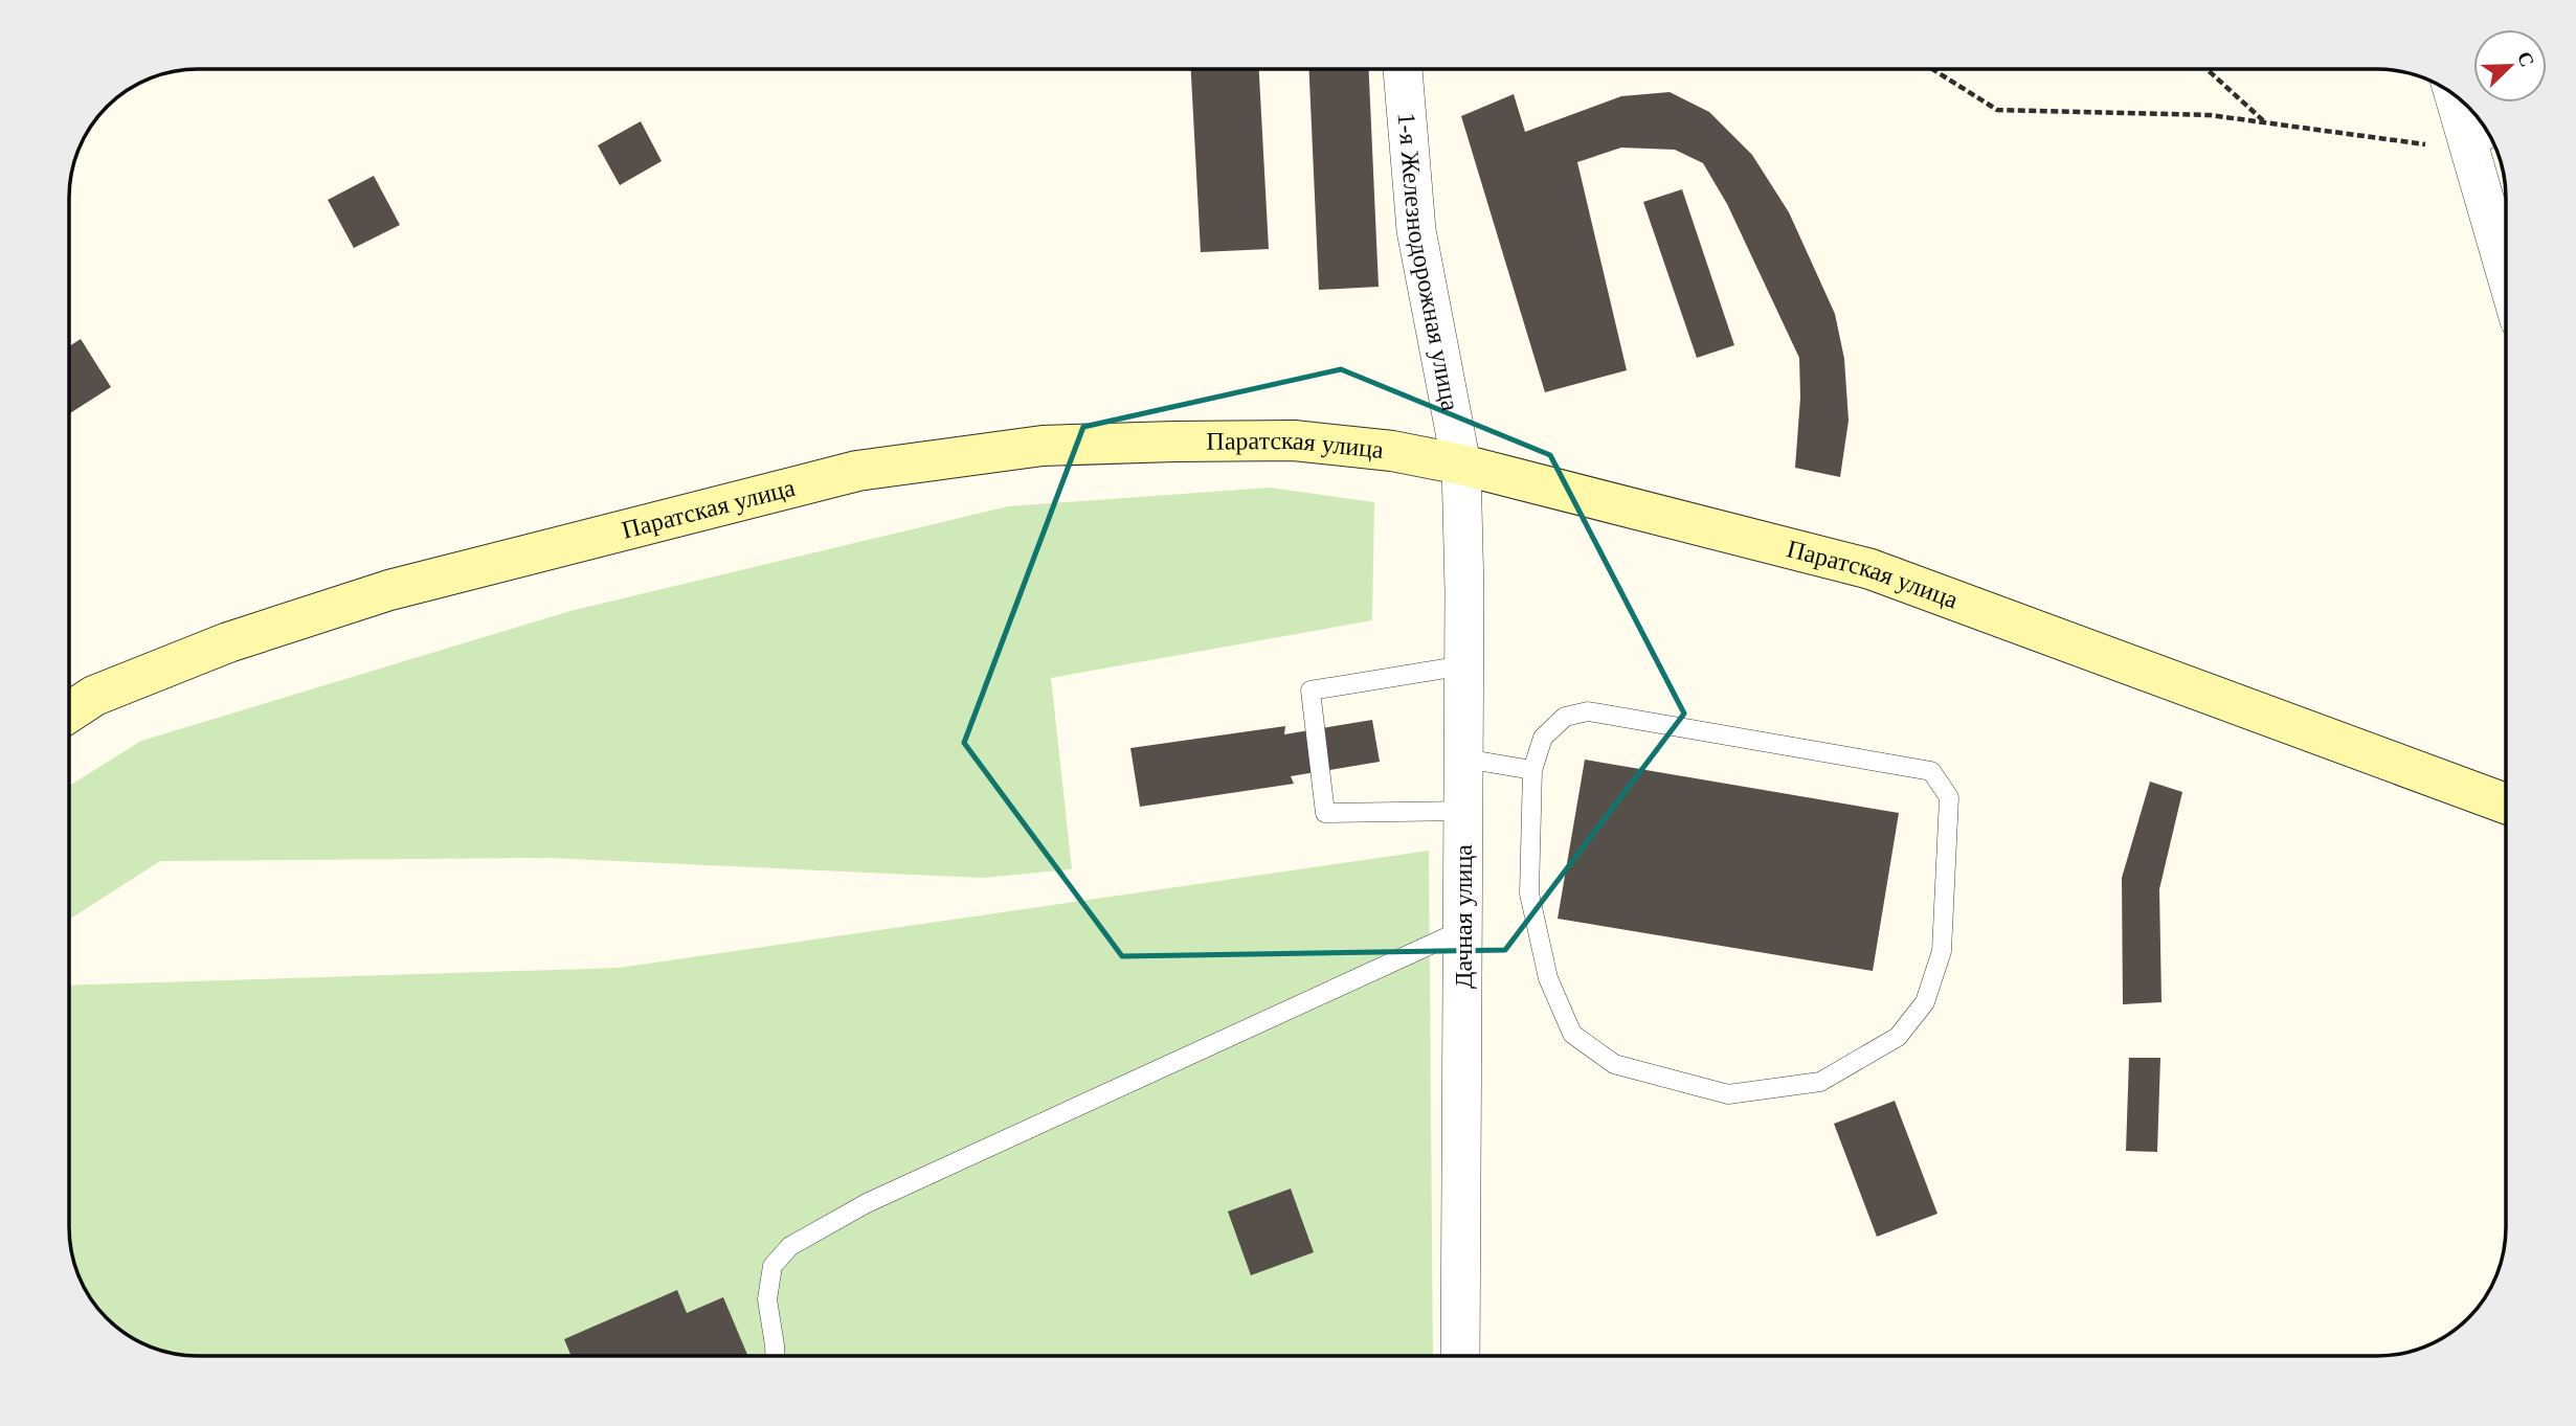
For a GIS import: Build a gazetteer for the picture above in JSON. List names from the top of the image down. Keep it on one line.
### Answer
{"streets":{"main road":["Паратская улица"],"street":["1-я Железнодорожная улица","Дачная улица"]},"crossings":[["1-я Железнодорожная улица","Паратская улица"],["1-я Железнодорожная улица","Дачная улица"],["Паратская улица","Дачная улица"]],"north":"top right"}
